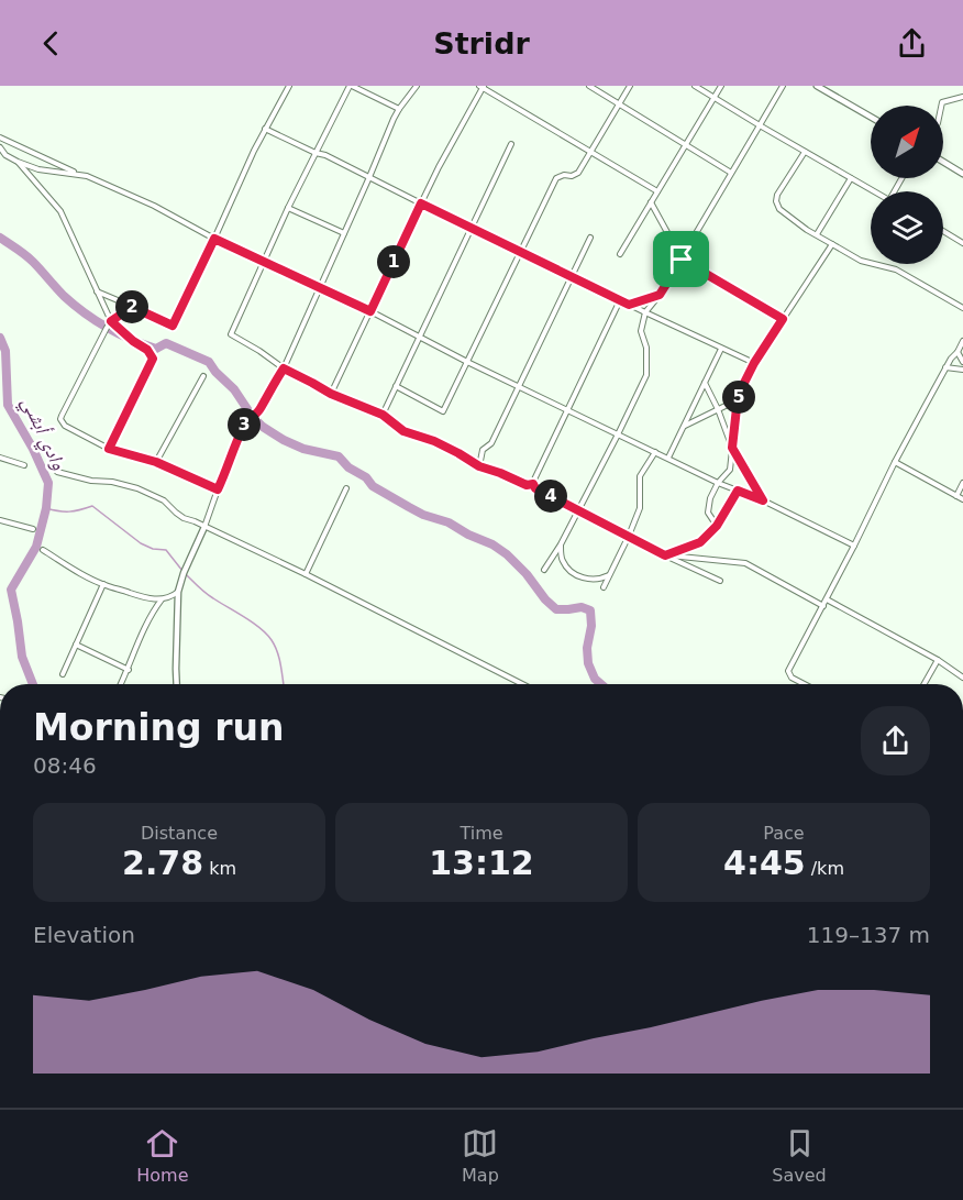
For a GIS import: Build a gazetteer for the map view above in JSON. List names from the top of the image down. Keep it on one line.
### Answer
{"water":["وادي أبشي"],"north":"top right","page":{"header":"Stridr","pins":["1","2","5","3","4"],"heading":["Morning run","08:46"],"stats":[["Distance","2.78 km"],["Time","13:12"],["Pace","4:45 /km"]],"chart":["Elevation","119–137 m"],"tabs":["Home","Map","Saved"]}}
